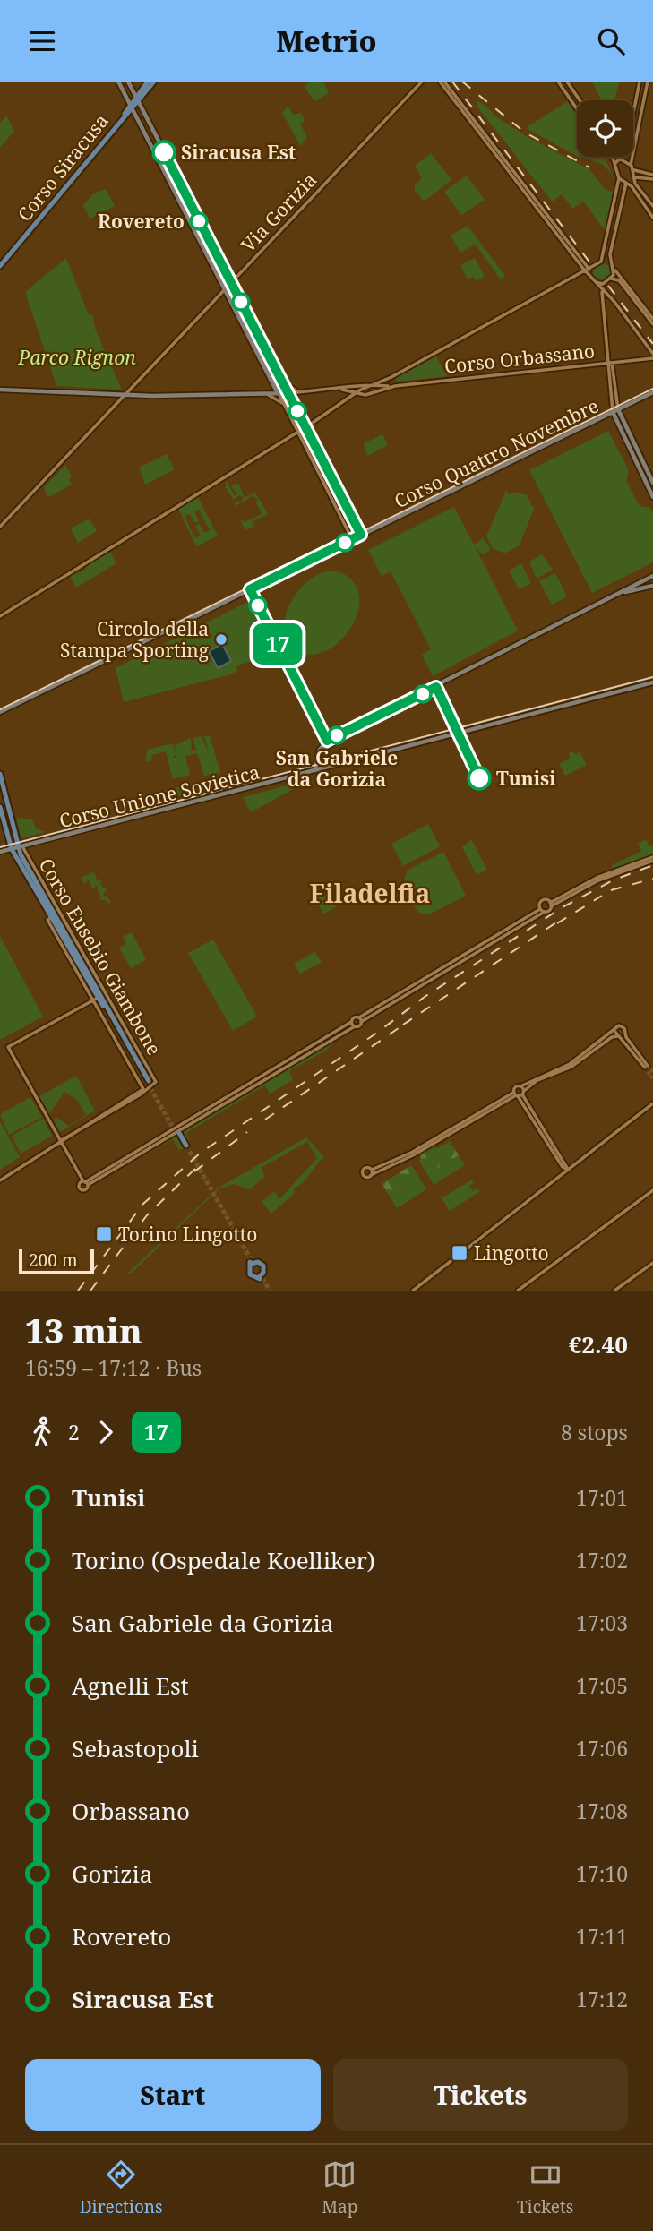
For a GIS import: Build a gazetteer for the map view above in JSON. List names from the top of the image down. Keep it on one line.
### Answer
{"streets":{"main road":["Corso Siracusa","Corso Quattro Novembre","Corso Unione Sovietica","Corso Eusebio Giambone"],"street":["Via Gorizia","Corso Orbassano"]},"crossings":[["Corso Unione Sovietica","Corso Eusebio Giambone"]],"districts":["Filadelfia"],"parks":["Parco Rignon"],"places":{"other":["Siracusa Est","Rovereto","Circolo della Stampa Sporting","San Gabriele da Gorizia","Tunisi"],"transit":["Torino Lingotto","Lingotto"]},"lines":["bus line 17"],"scale_bar":"200 m","page":{"header":"Metrio","on_map":"17","scale":"200 m","heading":["13 min","16:59 – 17:12 · Bus","€2.40"],"legs":["2","17","8 stops"],"list":[{"name":"Tunisi","value":"17:01"},{"name":"Torino (Ospedale Koelliker)","value":"17:02"},{"name":"San Gabriele da Gorizia","value":"17:03"},{"name":"Agnelli Est","value":"17:05"},{"name":"Sebastopoli","value":"17:06"},{"name":"Orbassano","value":"17:08"},{"name":"Gorizia","value":"17:10"},{"name":"Rovereto","value":"17:11"},{"name":"Siracusa Est","value":"17:12"}],"buttons":["Start","Tickets"],"tabs":["Directions","Map","Tickets"]}}
